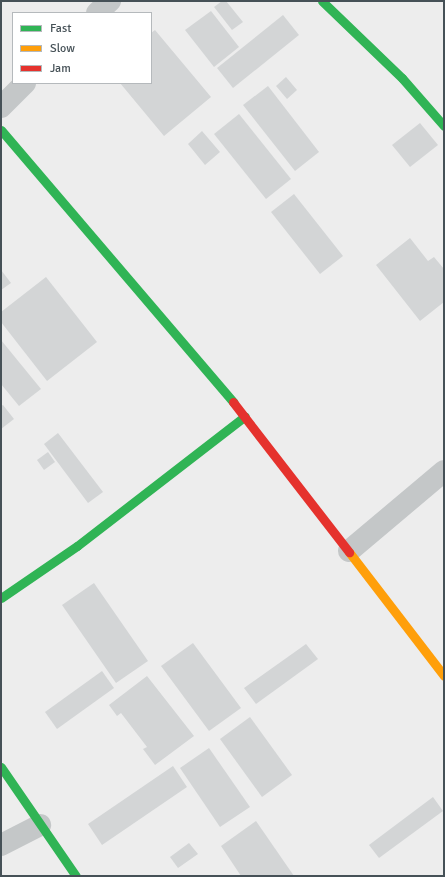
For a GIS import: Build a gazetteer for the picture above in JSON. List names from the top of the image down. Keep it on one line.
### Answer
{"legend":["Fast","Slow","Jam"]}
